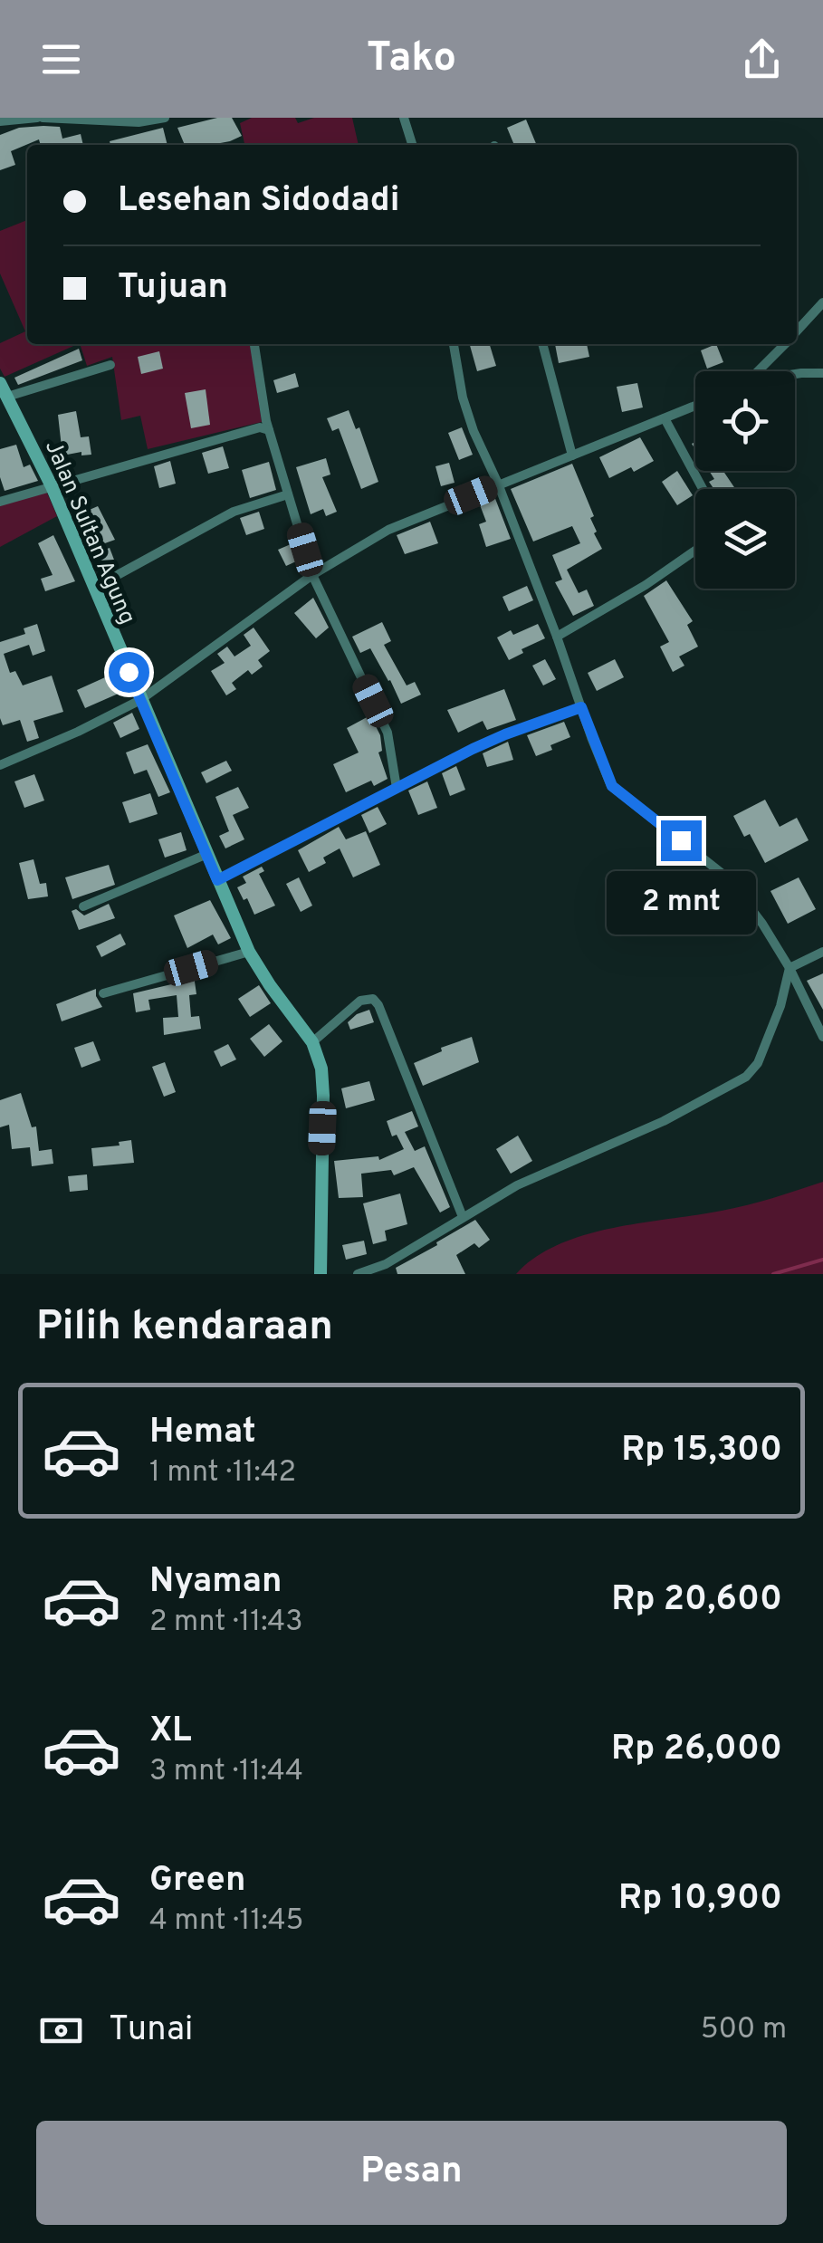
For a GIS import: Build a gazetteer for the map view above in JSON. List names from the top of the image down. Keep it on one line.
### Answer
{"streets":{"main road":["Jalan Sultan Agung"]},"page":{"header":"Tako","banner":["Lesehan Sidodadi","Tujuan"],"bubble":"2 mnt","heading":"Pilih kendaraan","list":[{"name":"Hemat","note":"1 mnt · 11:42","value":"Rp 15,300"},{"name":"Nyaman","note":"2 mnt · 11:43","value":"Rp 20,600"},{"name":"XL","note":"3 mnt · 11:44","value":"Rp 26,000"},{"name":"Green","note":"4 mnt · 11:45","value":"Rp 10,900"}],"pay":["Tunai","500 m"],"buttons":"Pesan"}}
